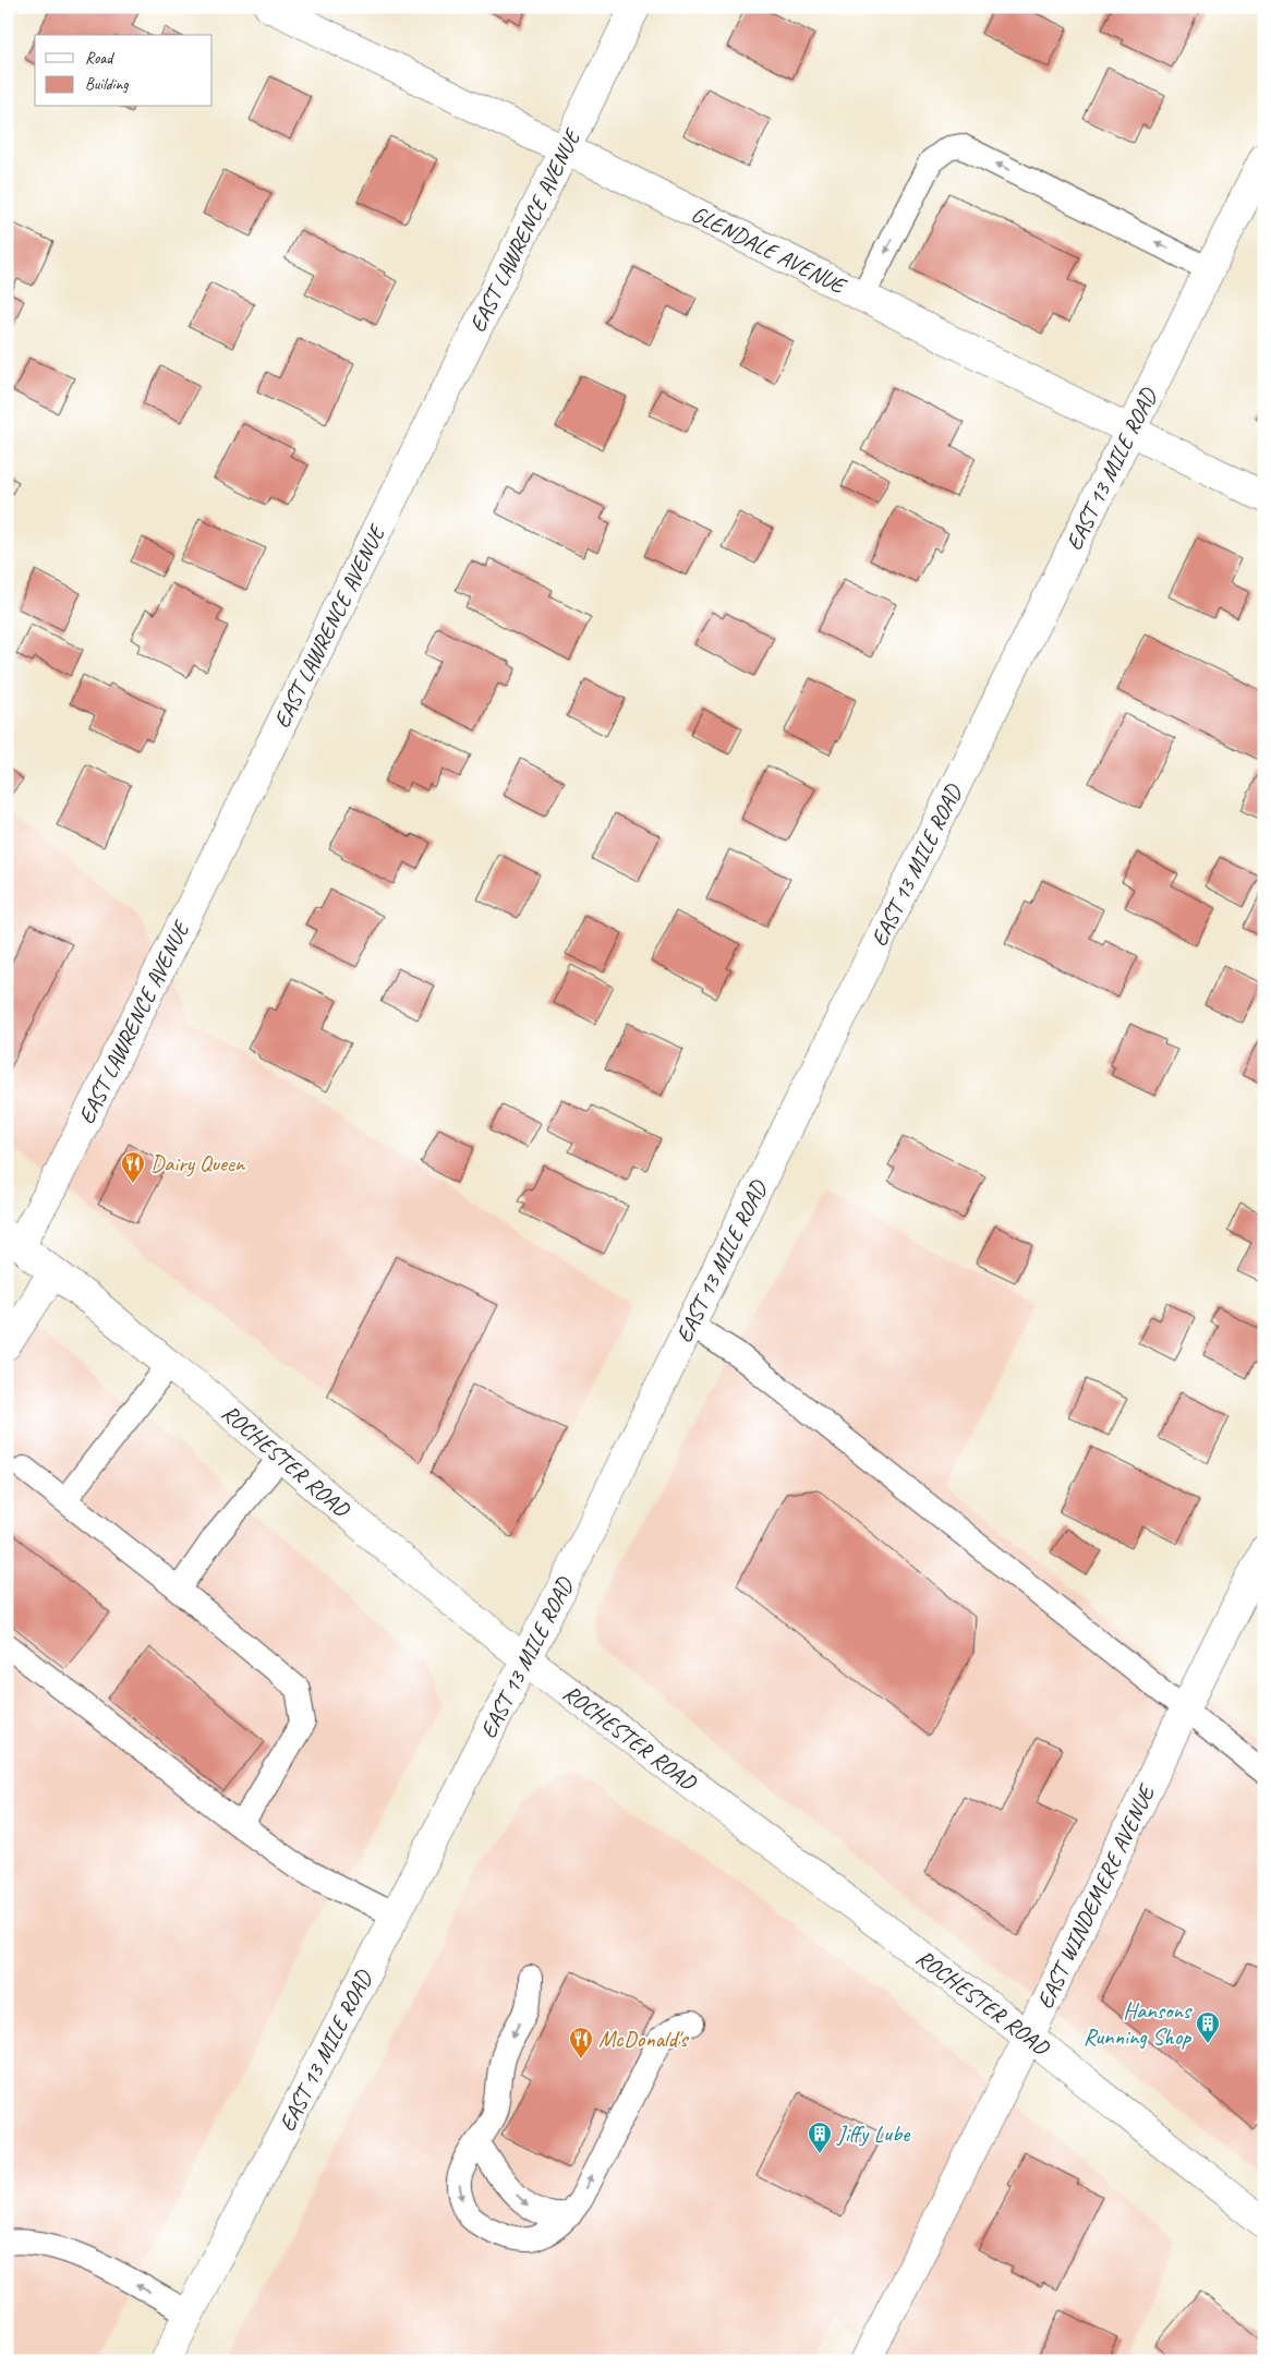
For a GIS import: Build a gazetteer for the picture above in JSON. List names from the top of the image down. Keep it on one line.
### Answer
{"streets":{"main road":["EAST LAWRENCE AVENUE","GLENDALE AVENUE","EAST 13 MILE ROAD","ROCHESTER ROAD","EAST WINDEMERE AVENUE"]},"crossings":[["EAST LAWRENCE AVENUE","GLENDALE AVENUE"],["EAST LAWRENCE AVENUE","ROCHESTER ROAD"],["GLENDALE AVENUE","EAST 13 MILE ROAD"],["EAST 13 MILE ROAD","ROCHESTER ROAD"],["ROCHESTER ROAD","EAST WINDEMERE AVENUE"]],"places":{"restaurant":["Dairy Queen","McDonald's"],"building":["Hansons Running Shop","Jiffy Lube"]},"legend":["Road","Building"]}
